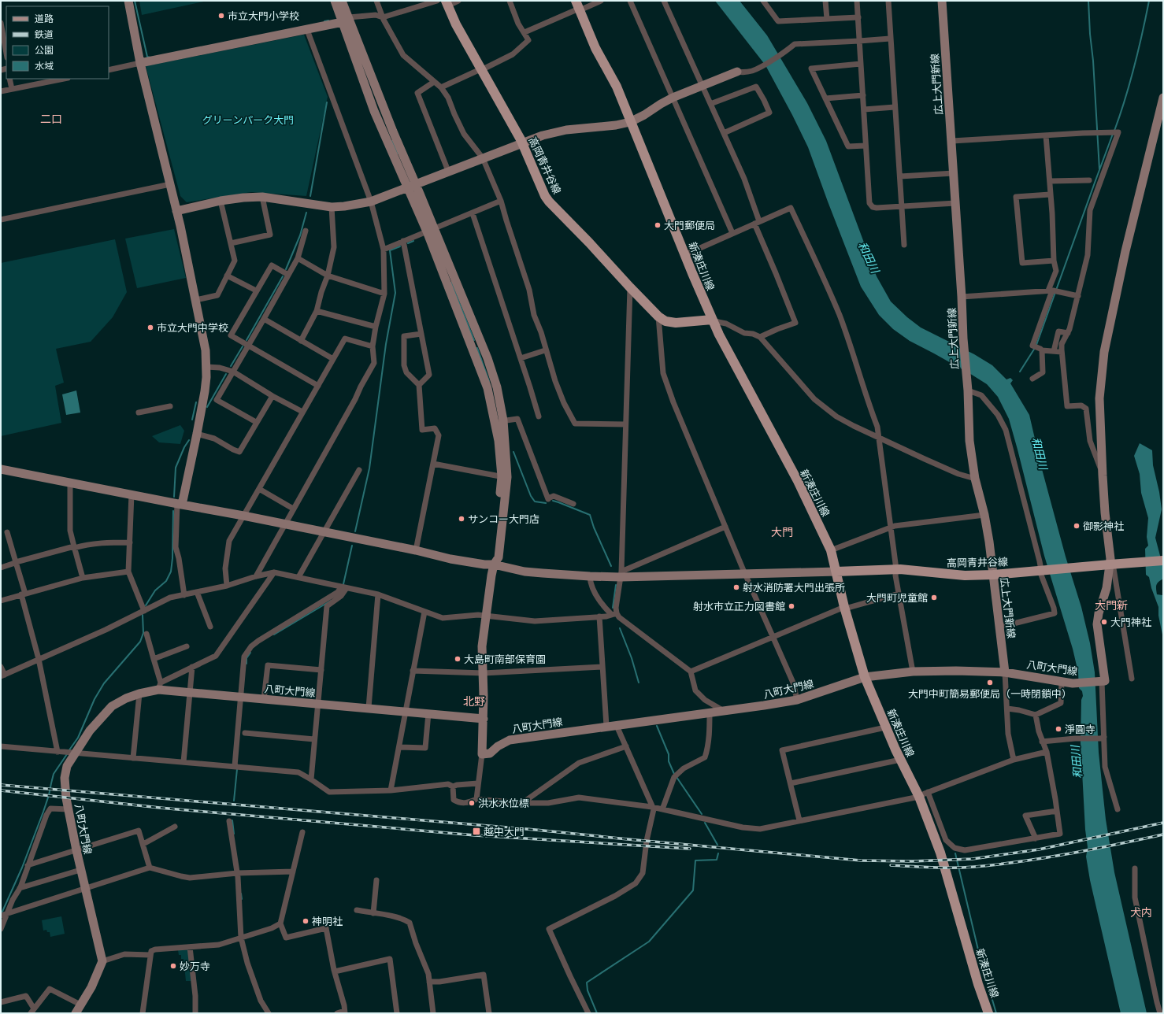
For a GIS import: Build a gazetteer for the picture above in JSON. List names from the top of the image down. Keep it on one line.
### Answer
{"streets":{"main road":["高岡青井谷線","新湊庄川線"],"street":["広上大門新線","八町大門線"]},"crossings":[["広上大門新線","高岡青井谷線"],["広上大門新線","八町大門線"],["高岡青井谷線","新湊庄川線"],["新湊庄川線","八町大門線"]],"districts":["二口","大門","大門新","北野","犬内"],"water":["和田川"],"parks":["グリーンパーク大門"],"places":{"other":["市立大門小学校","大門郵便局","市立大門中学校","サンコー大門店","御影神社","射水消防署大門出張所","大門町児童館","射水市立正力図書館","大門神社","大島町南部保育園","大門中町簡易郵便局（一時閉鎖中）","淨圓寺","洪水水位標","神明社","妙万寺"],"transit":["越中大門"]},"legend":["道路","鉄道","公園","水域"]}
